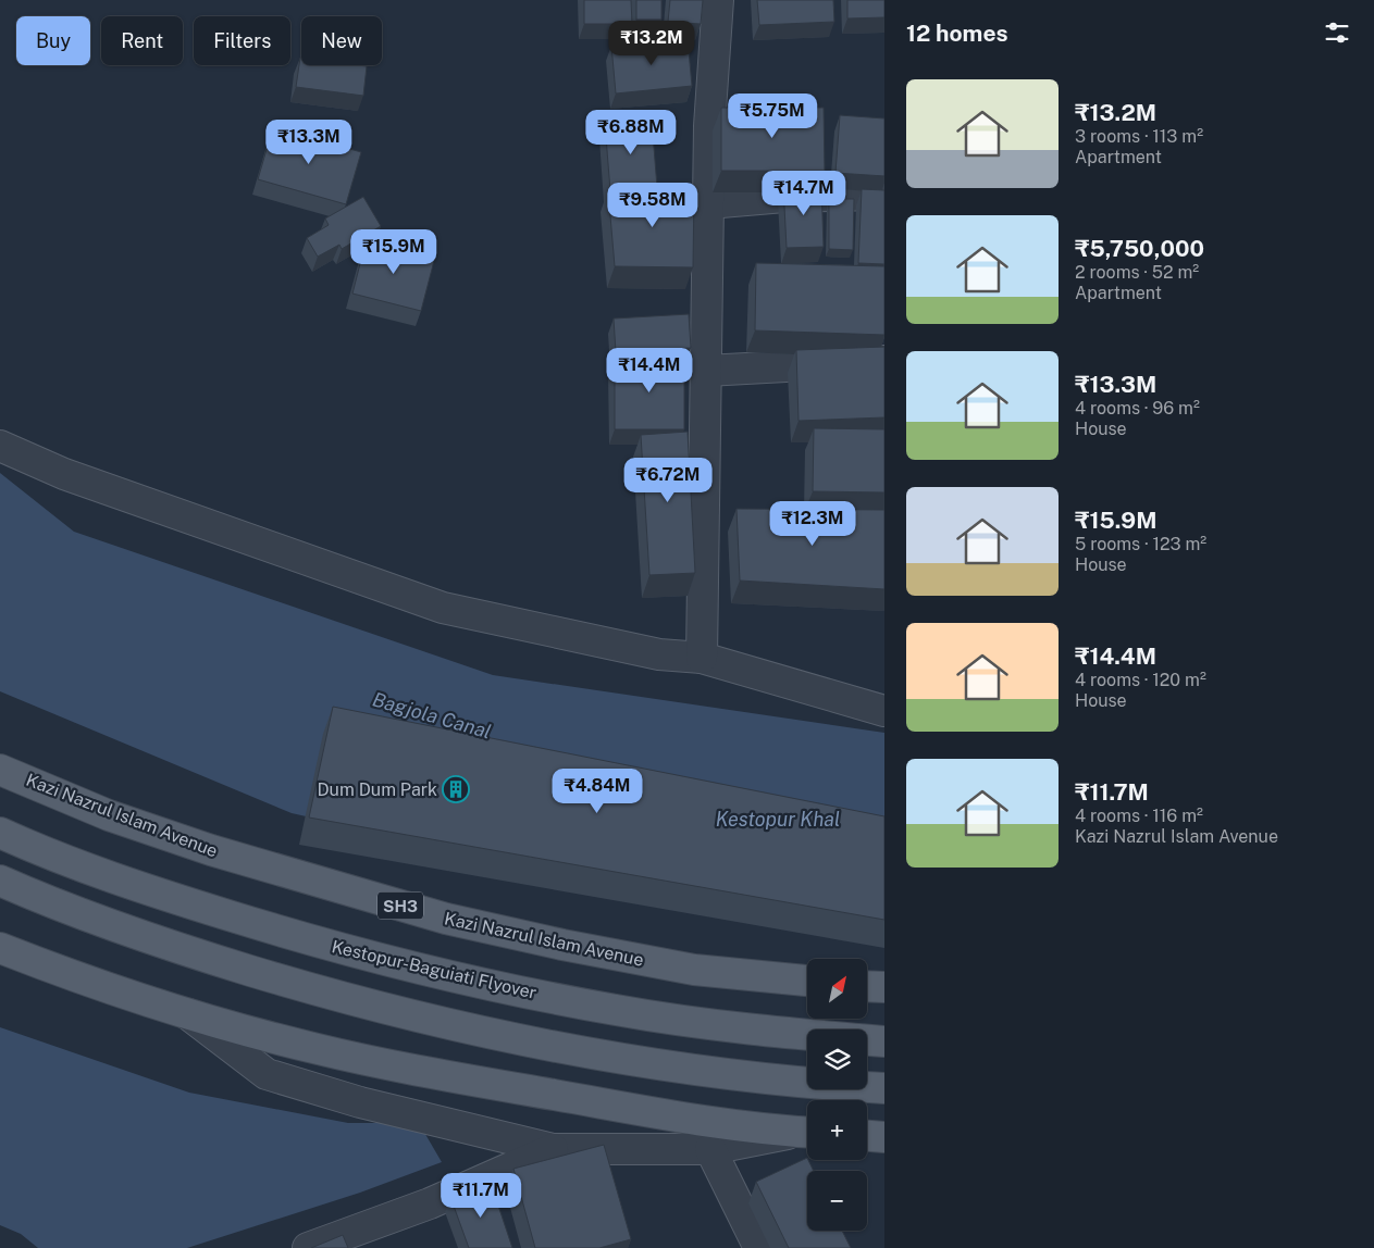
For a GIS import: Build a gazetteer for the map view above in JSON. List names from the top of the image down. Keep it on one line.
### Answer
{"streets":{"main road":["Kazi Nazrul Islam Avenue","SH3","Kestopur-Baguiati Flyover"]},"water":["Bagjola Canal","Kestopur Khal"],"places":{"building":["Dum Dum Park"]},"north":"top right","page":{"heading":"12 homes","chip":["Buy","Rent","Filters","New"],"price":["₹13.2M","₹5.75M","₹6.88M","₹13.3M","₹14.7M","₹9.58M","₹15.9M","₹14.4M","₹6.72M","₹12.3M","₹4.84M","₹11.7M"],"list":[{"name":"₹13.2M","note":"3 rooms · 113 m² · Apartment"},{"name":"₹5,750,000","note":"2 rooms · 52 m² · Apartment"},{"name":"₹13.3M","note":"4 rooms · 96 m² · House"},{"name":"₹15.9M","note":"5 rooms · 123 m² · House"},{"name":"₹14.4M","note":"4 rooms · 120 m² · House"},{"name":"₹11.7M","note":"4 rooms · 116 m² · Kazi Nazrul Islam Avenue"}],"map_buttons":["+","−"]}}
